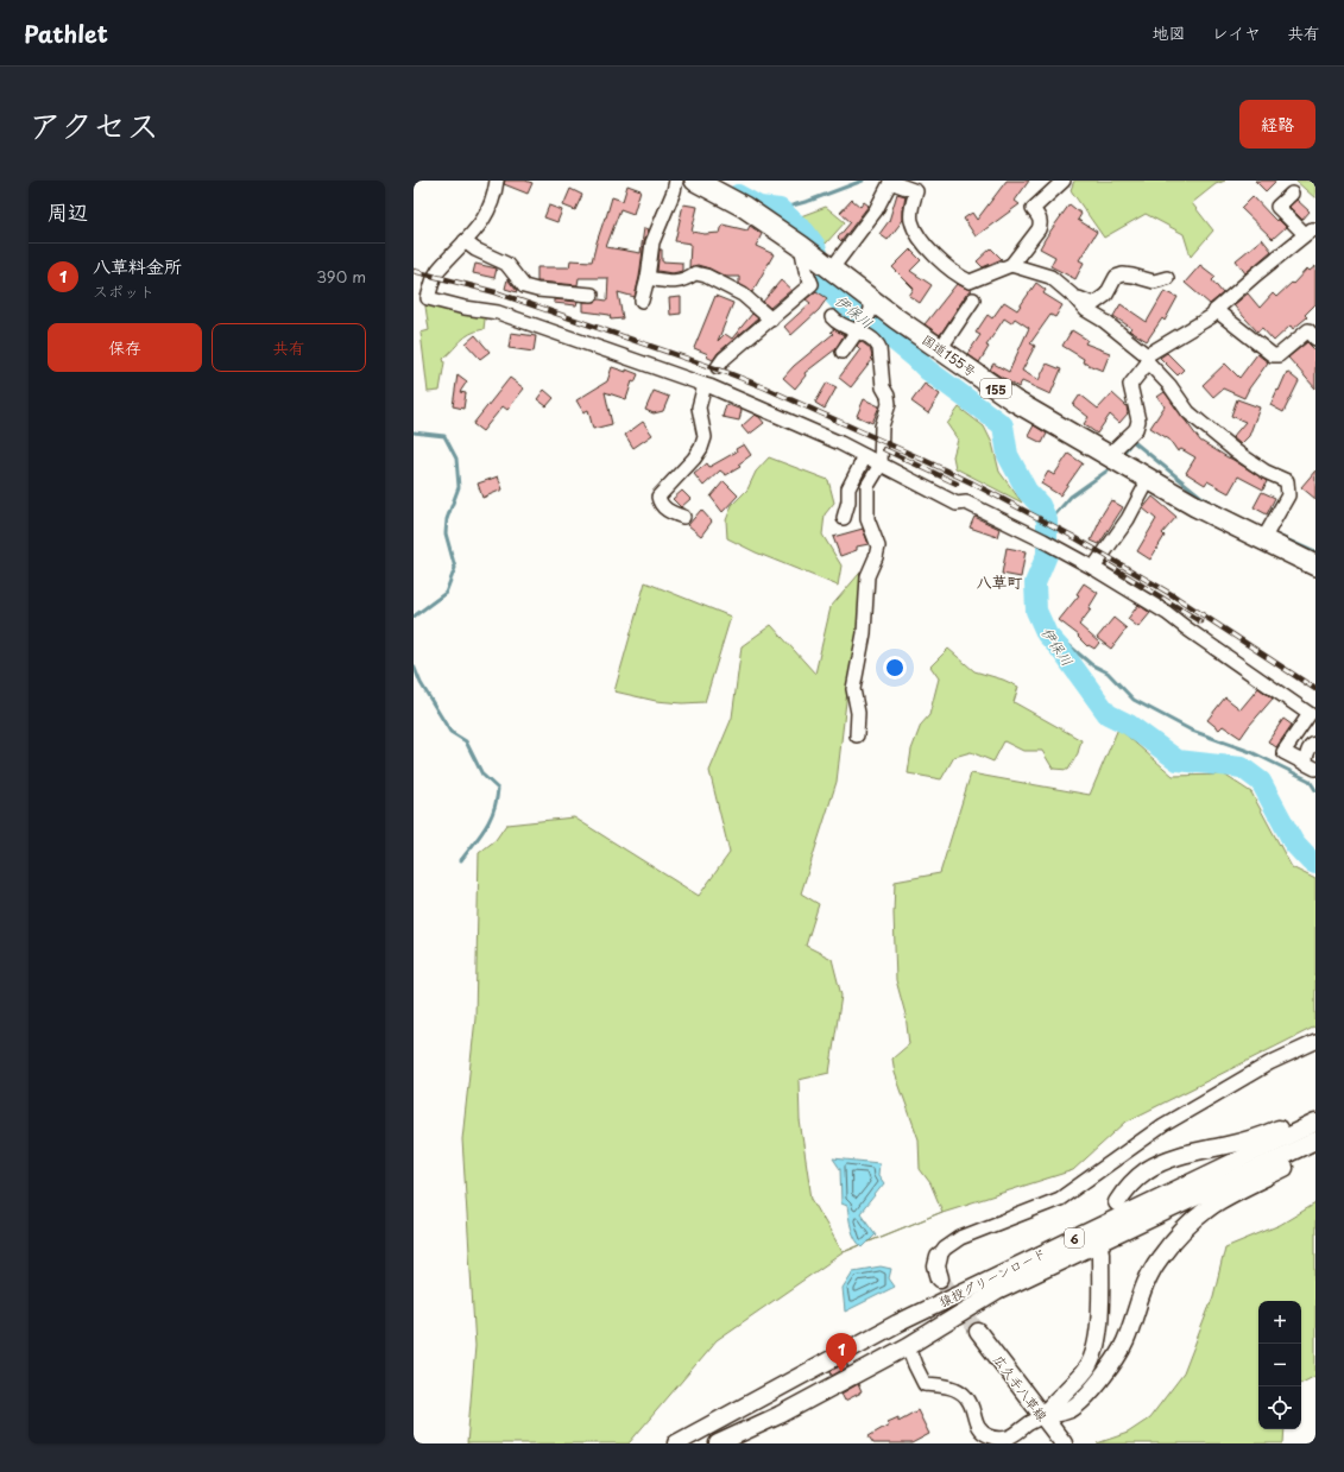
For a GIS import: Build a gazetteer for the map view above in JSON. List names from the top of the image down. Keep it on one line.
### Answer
{"streets":{"highway":["国道155号","155"],"main road":["6","猿投グリーンロード","広久手八草線"]},"districts":["八草町"],"water":["伊保川"],"page":{"header":"Pathlet","nav":["地図","レイヤ","共有"],"title":"アクセス","buttons":["経路",["保存","共有"]],"heading":"周辺","list":[{"mark":"1","name":"八草料金所","note":"スポット","value":"390 m"}],"map_buttons":["+","−"],"pins":"1"}}
